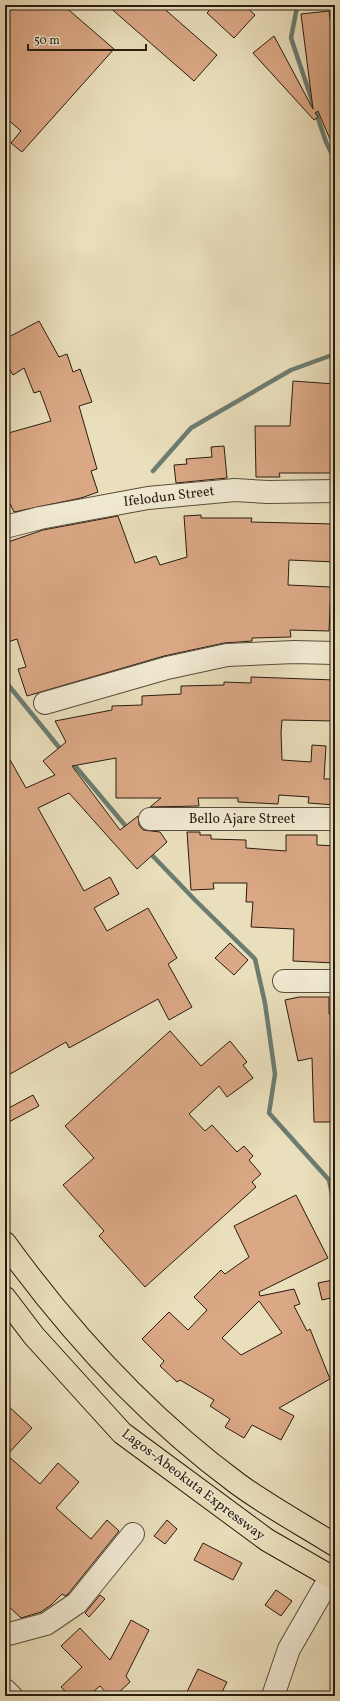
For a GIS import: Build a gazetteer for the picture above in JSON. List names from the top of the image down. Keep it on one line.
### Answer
{"streets":{"highway":["Lagos-Abeokuta Expressway"],"street":["Ifelodun Street","Bello Ajare Street"]},"scale_bar":"50 m"}
